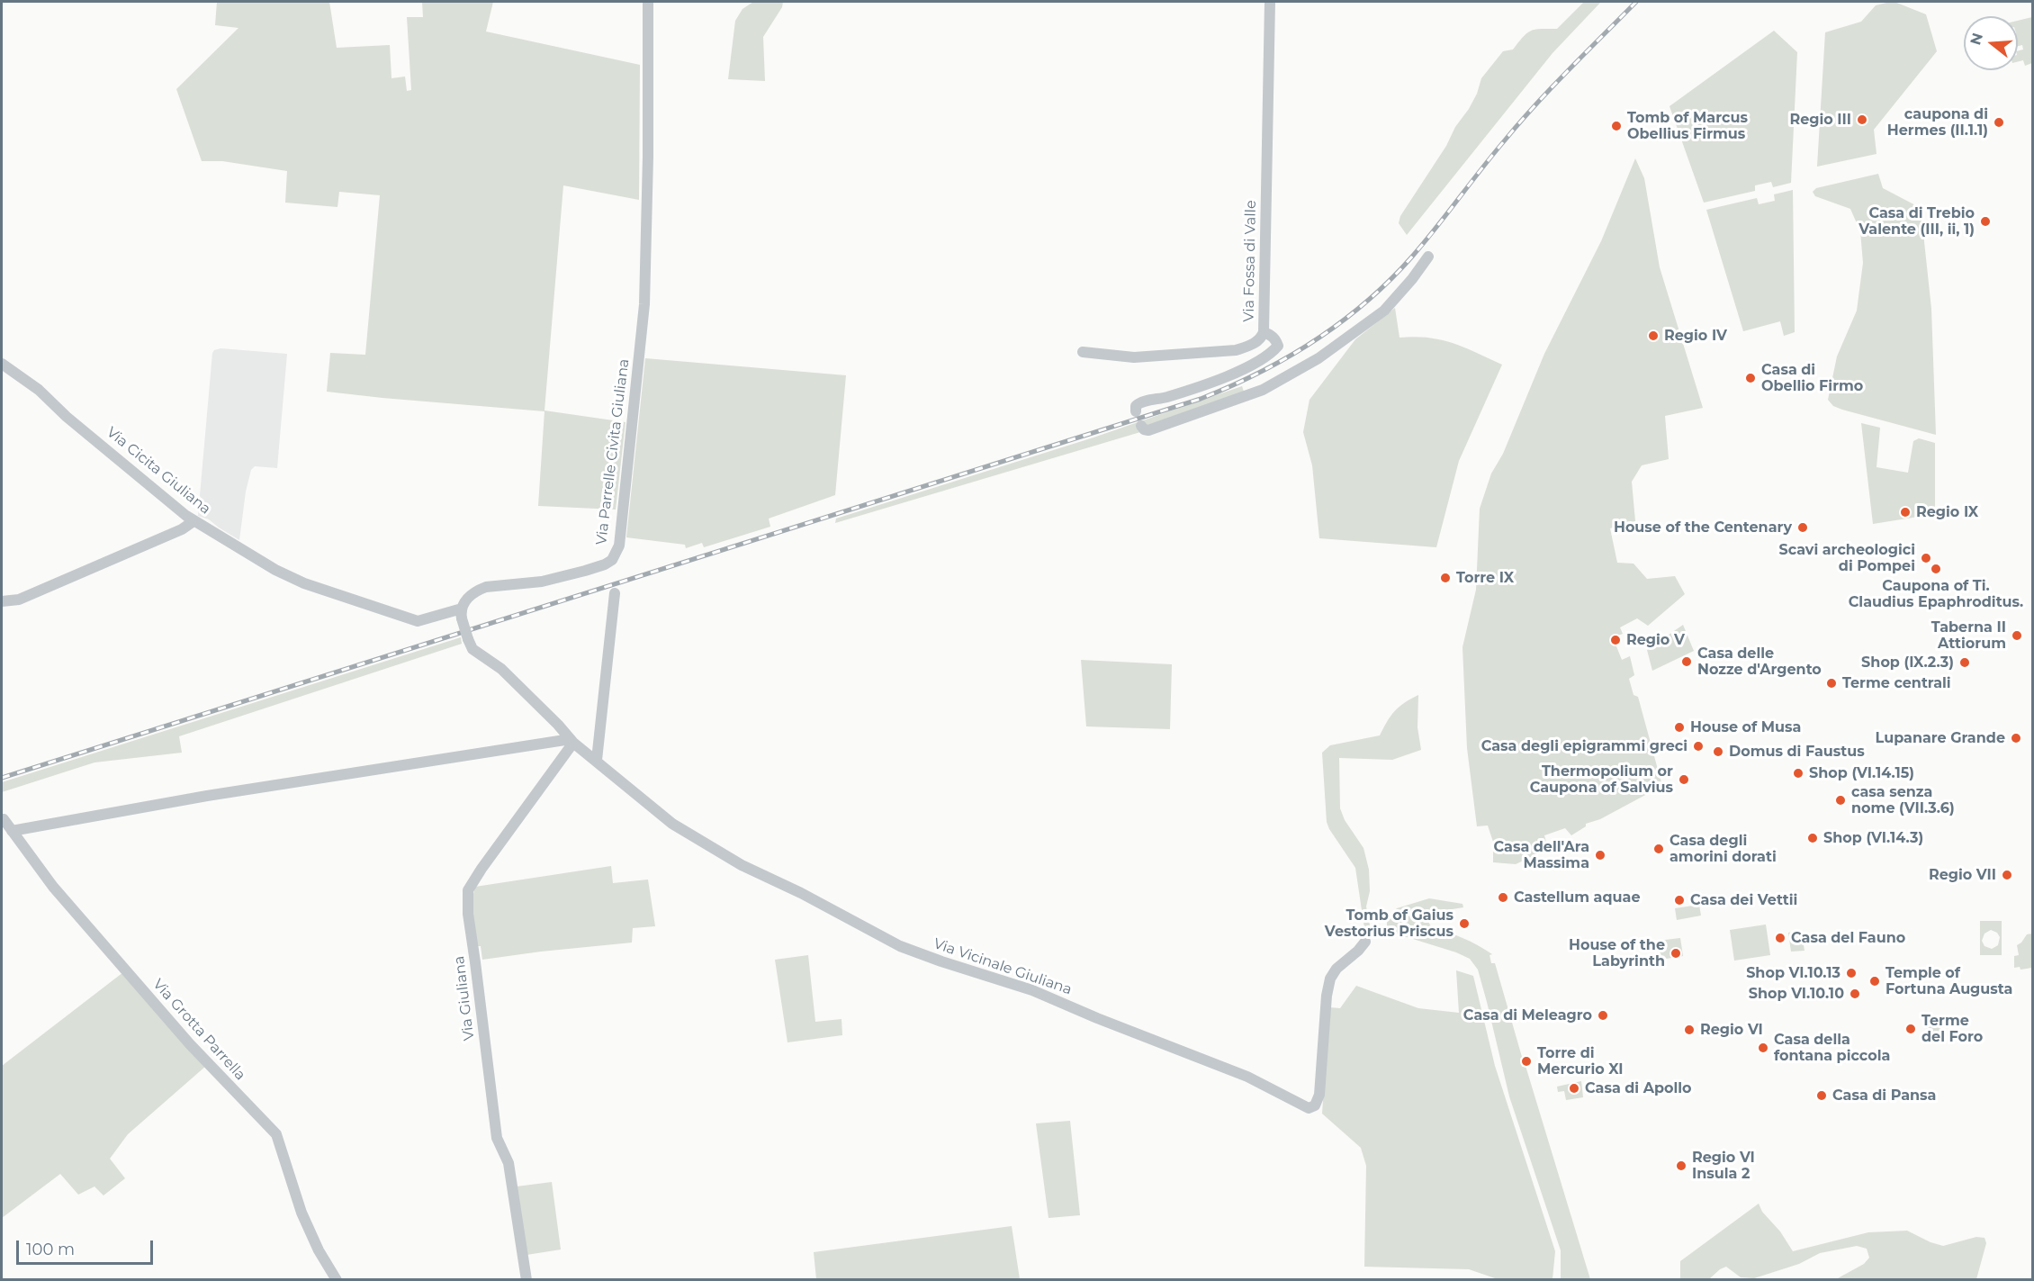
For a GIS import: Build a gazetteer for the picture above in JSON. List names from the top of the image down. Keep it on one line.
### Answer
{"streets":{"street":["Via Fossa di Valle","Via Parrelle Civita Giuliana","Via Cicita Giuliana","Via Vicinale Giuliana","Via Giuliana","Via Grotta Parrella"]},"crossings":[["Via Parrelle Civita Giuliana","Via Cicita Giuliana"],["Via Vicinale Giuliana","Via Giuliana"]],"places":["Regio III","caupona di Hermes (II.1.1)","Tomb of Marcus Obellius Firmus","Casa di Trebio Valente (III, ii, 1)","Regio IV","Casa di Obellio Firmo","Regio IX","House of the Centenary","Scavi archeologici di Pompei","Caupona of Ti. Claudius Epaphroditus.","Torre IX","Taberna II Attiorum","Regio V","Casa delle Nozze d'Argento","Shop (IX.2.3)","Terme centrali","House of Musa","Lupanare Grande","Casa degli epigrammi greci","Domus di Faustus","Shop (VI.14.15)","Thermopolium or Caupona of Salvius","casa senza nome (VII.3.6)","Shop (VI.14.3)","Casa degli amorini dorati","Casa dell'Ara Massima","Regio VII","Castellum aquae","Casa dei Vettii","Tomb of Gaius Vestorius Priscus","Casa del Fauno","House of the Labyrinth","Shop VI.10.13","Temple of Fortuna Augusta","Shop VI.10.10","Casa di Meleagro","Terme del Foro","Regio VI","Casa della fontana piccola","Torre di Mercurio XI","Casa di Apollo","Casa di Pansa","Regio VI Insula 2"],"scale_bar":"100 m","north":"left"}
